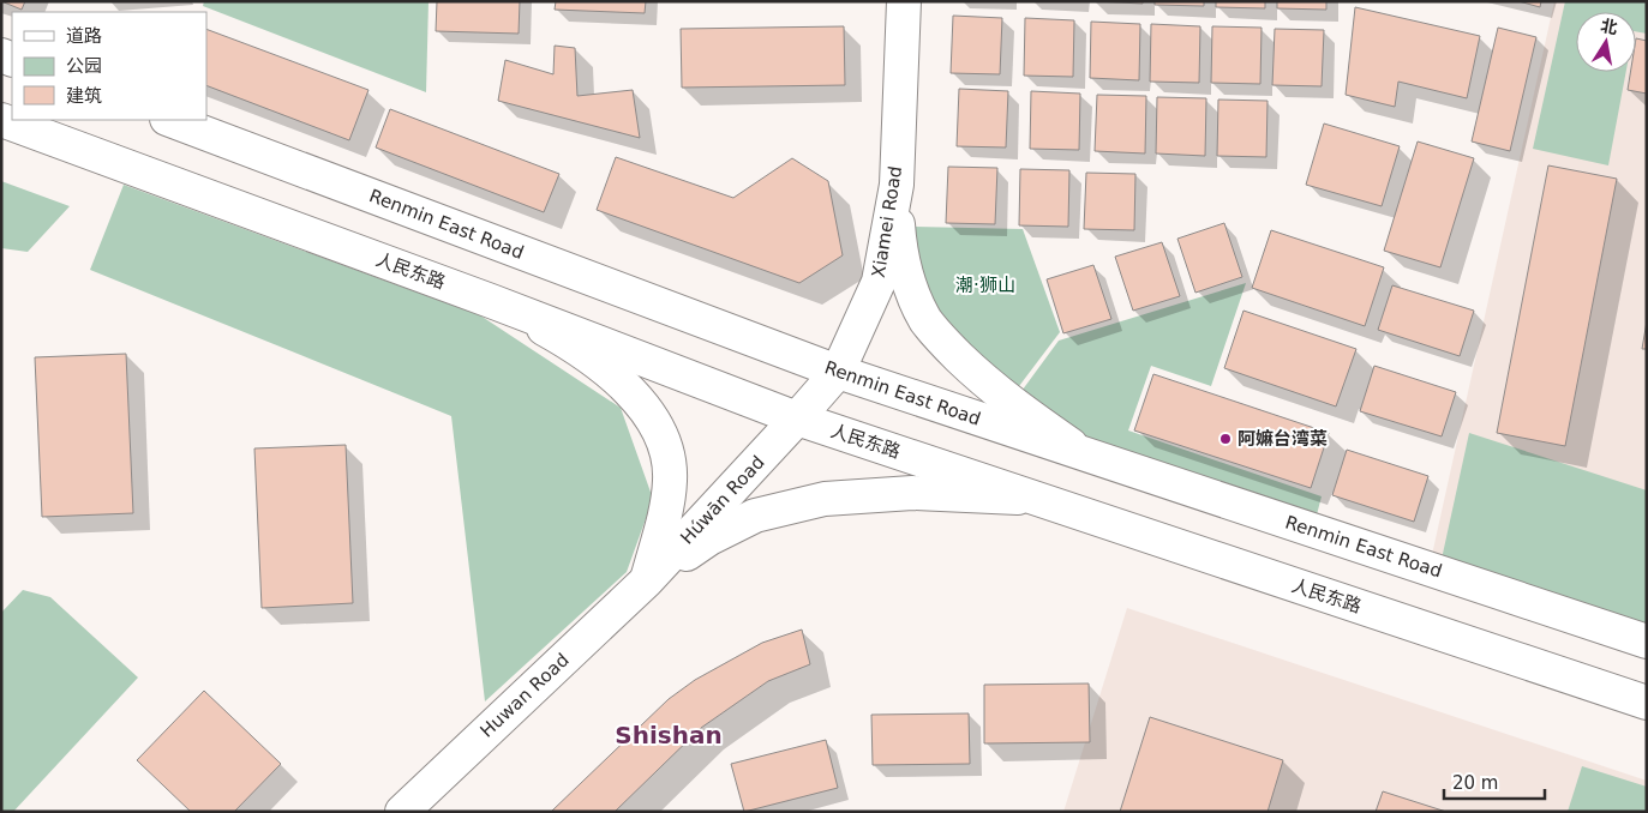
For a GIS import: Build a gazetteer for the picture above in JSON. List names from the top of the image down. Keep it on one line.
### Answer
{"streets":{"main road":["Xiamei Road","Renmin East Road","人民东路","Húwān Road","Huwan Road"]},"crossings":[["Xiamei Road","Renmin East Road"],["Xiamei Road","人民东路"],["Xiamei Road","Húwān Road"],["人民东路","Húwān Road"],["Húwān Road","Huwan Road"]],"districts":["Shishan"],"parks":["潮·狮山"],"places":["阿嫲台湾菜"],"legend":["道路","公园","建筑"],"scale_bar":"20 m","north":"top"}
